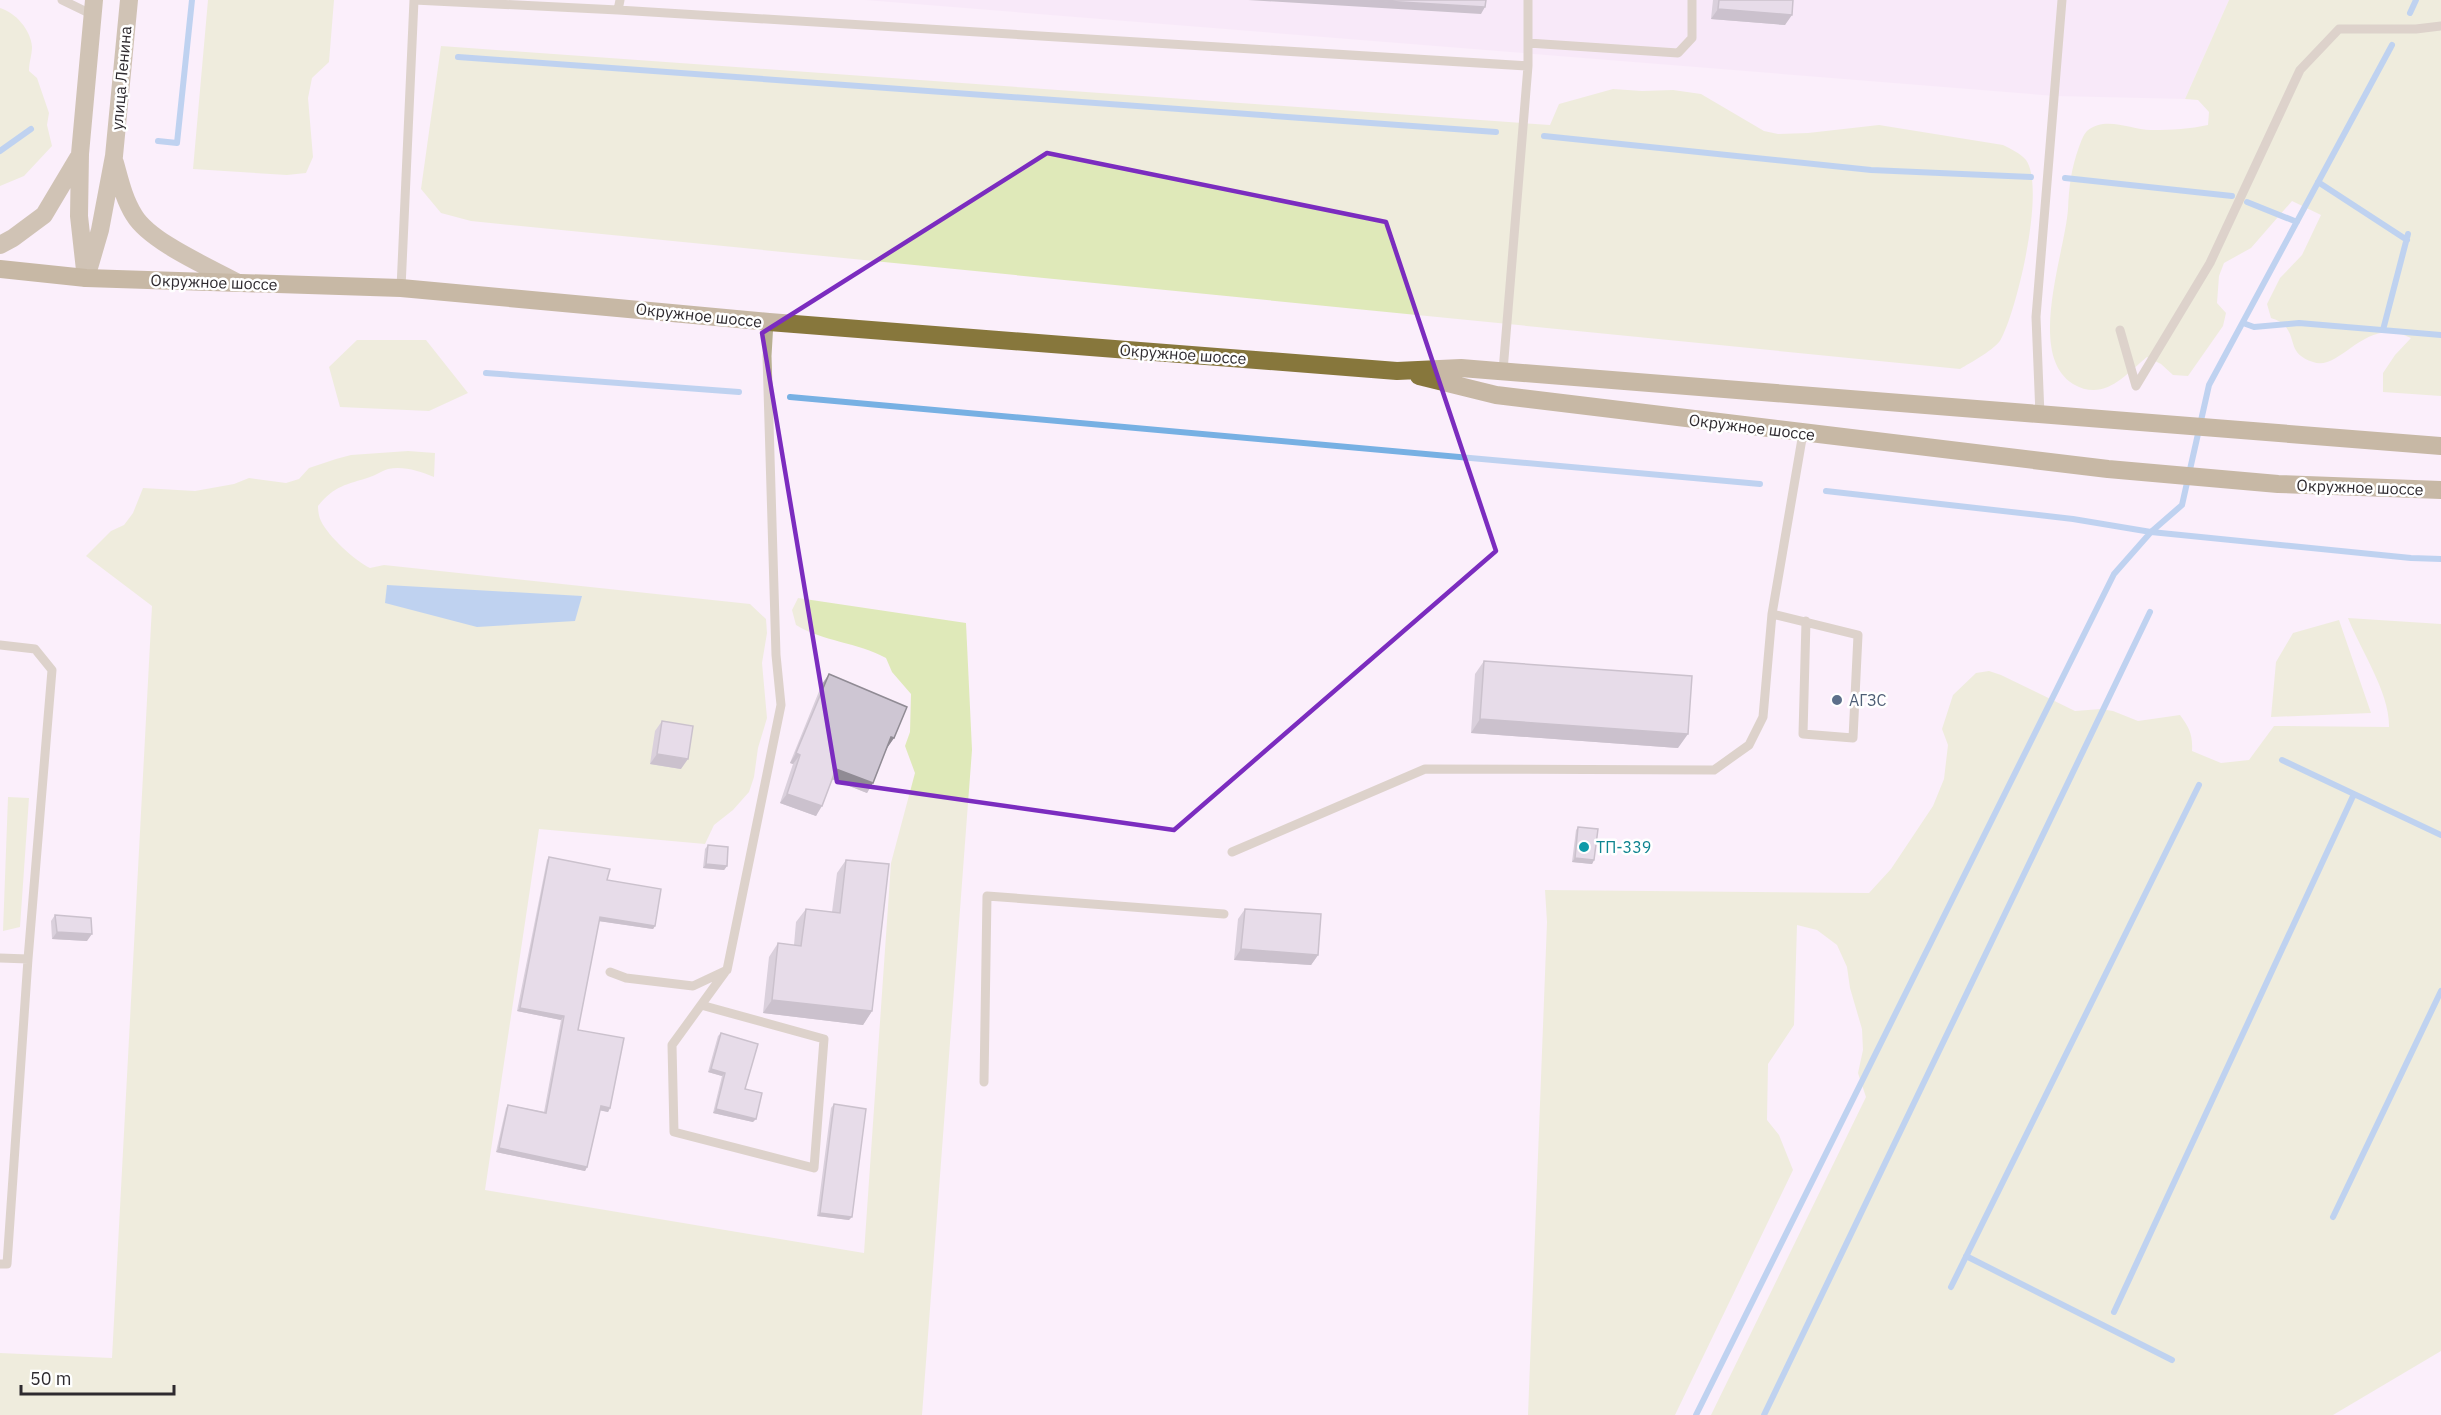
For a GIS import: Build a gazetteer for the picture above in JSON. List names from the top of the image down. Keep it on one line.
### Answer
{"streets":{"main road":["улица Ленина","Окружное шоссе"]},"crossings":[["улица Ленина","Окружное шоссе"]],"places":["АГЗС","ТП-339"],"scale_bar":"50 m"}
